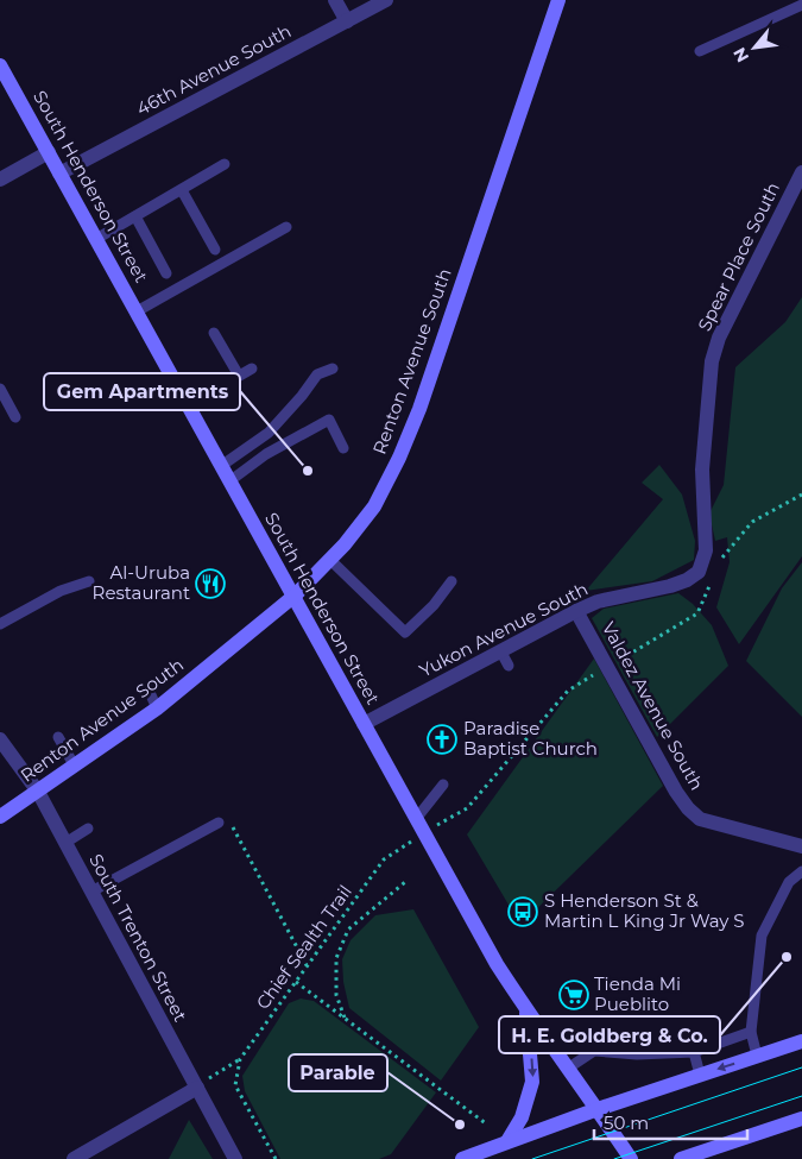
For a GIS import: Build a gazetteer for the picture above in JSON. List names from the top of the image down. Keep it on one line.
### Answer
{"streets":{"main road":["South Henderson Street","Renton Avenue South"],"street":["46th Avenue South","Spear Place South","Yukon Avenue South","Valdez Avenue South","South Trenton Street"],"path":["Chief Sealth Trail"]},"crossings":[["46th Avenue South","South Henderson Street"],["South Henderson Street","Renton Avenue South"],["South Henderson Street","Yukon Avenue South"],["Spear Place South","Yukon Avenue South"],["Renton Avenue South","South Trenton Street"],["Yukon Avenue South","Valdez Avenue South"]],"places":{"other":["Gem Apartments","H. E. Goldberg & Co.","Parable"],"restaurant":["Al-Uruba Restaurant"],"church":["Paradise Baptist Church"],"bus stop":["S Henderson St & Martin L King Jr Way S"],"supermarket":["Tienda Mi Pueblito"]},"scale_bar":"50 m","north":"bottom left"}
